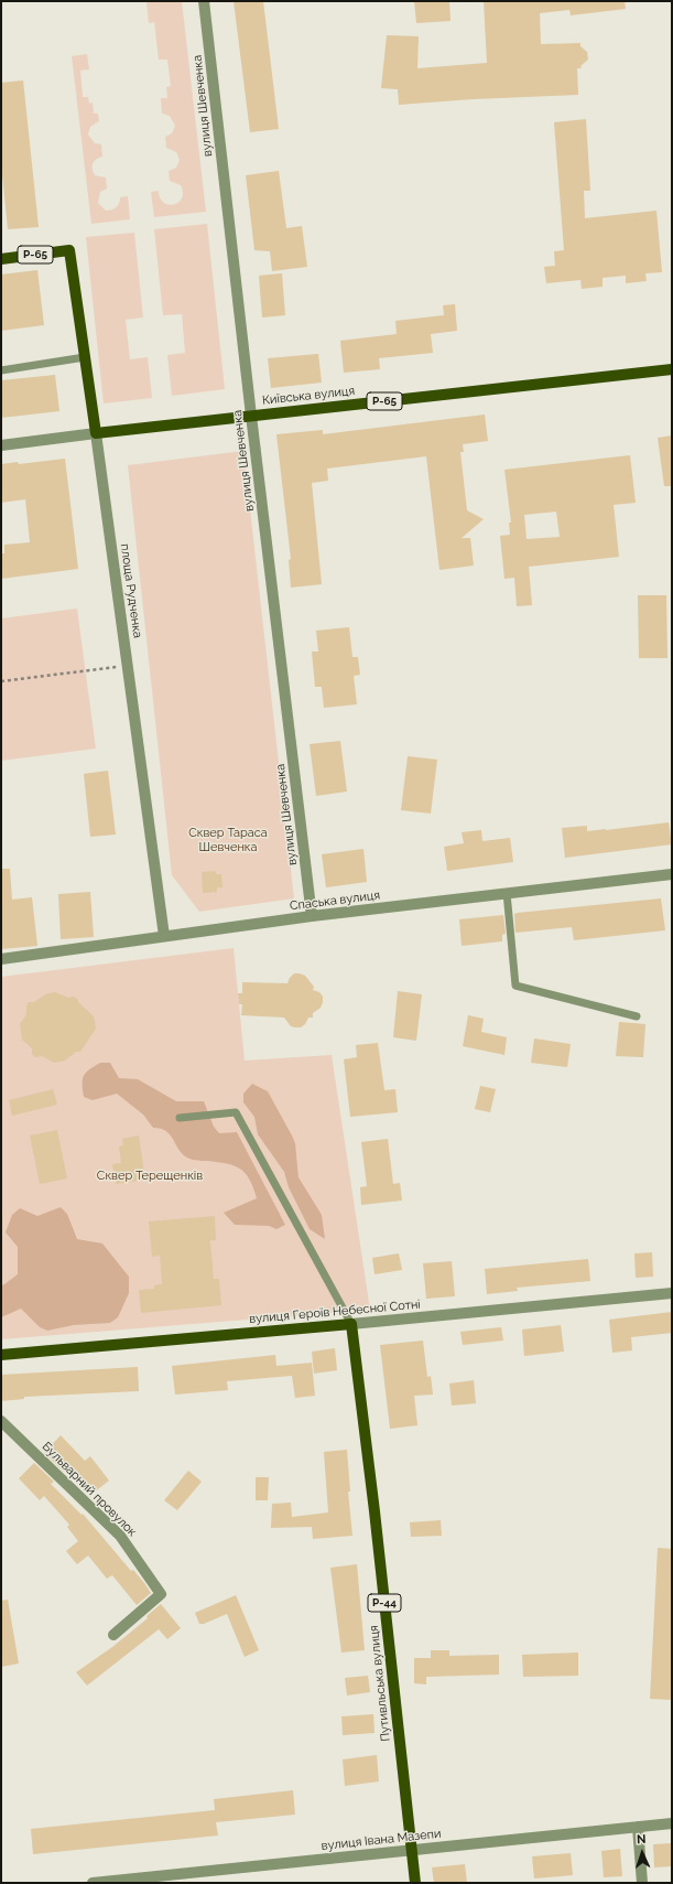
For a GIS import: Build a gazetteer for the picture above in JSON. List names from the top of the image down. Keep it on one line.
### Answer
{"streets":{"main road":["Р-65","Київська вулиця","площа Рудченка","вулиця Героїв Небесної Сотні","Р-44","Путивльська вулиця"],"street":["вулиця Шевченка","Спаська вулиця","Бульварний провулок","вулиця Івана Мазепи"]},"crossings":[["вулиця Шевченка","Київська вулиця"],["вулиця Шевченка","Спаська вулиця"],["Київська вулиця","площа Рудченка"],["площа Рудченка","Спаська вулиця"],["вулиця Героїв Небесної Сотні","Путивльська вулиця"],["Путивльська вулиця","вулиця Івана Мазепи"]],"parks":["Сквер Тараса Шевченка","Сквер Терещенків"],"north":"top"}
